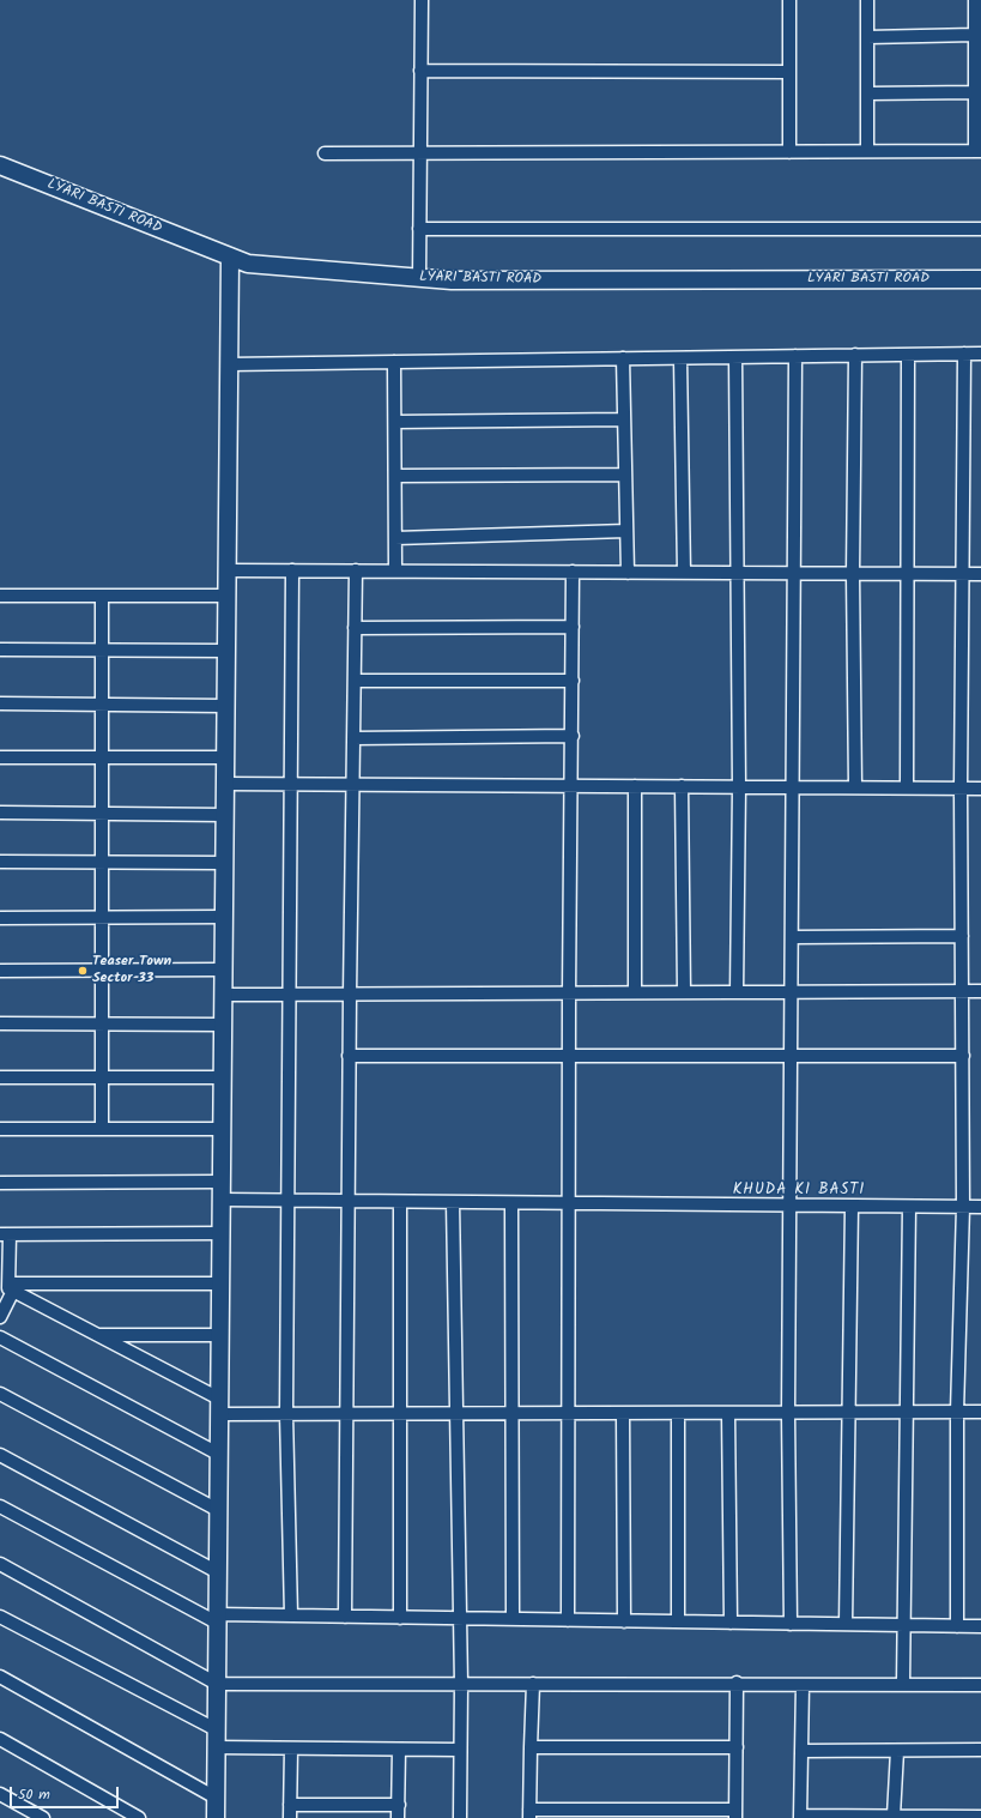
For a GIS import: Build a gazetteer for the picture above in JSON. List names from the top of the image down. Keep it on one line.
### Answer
{"streets":{"street":["LYARI BASTI ROAD"]},"districts":["KHUDA KI BASTI"],"places":["Teaser Town Sector 33"],"scale_bar":"50 m"}
